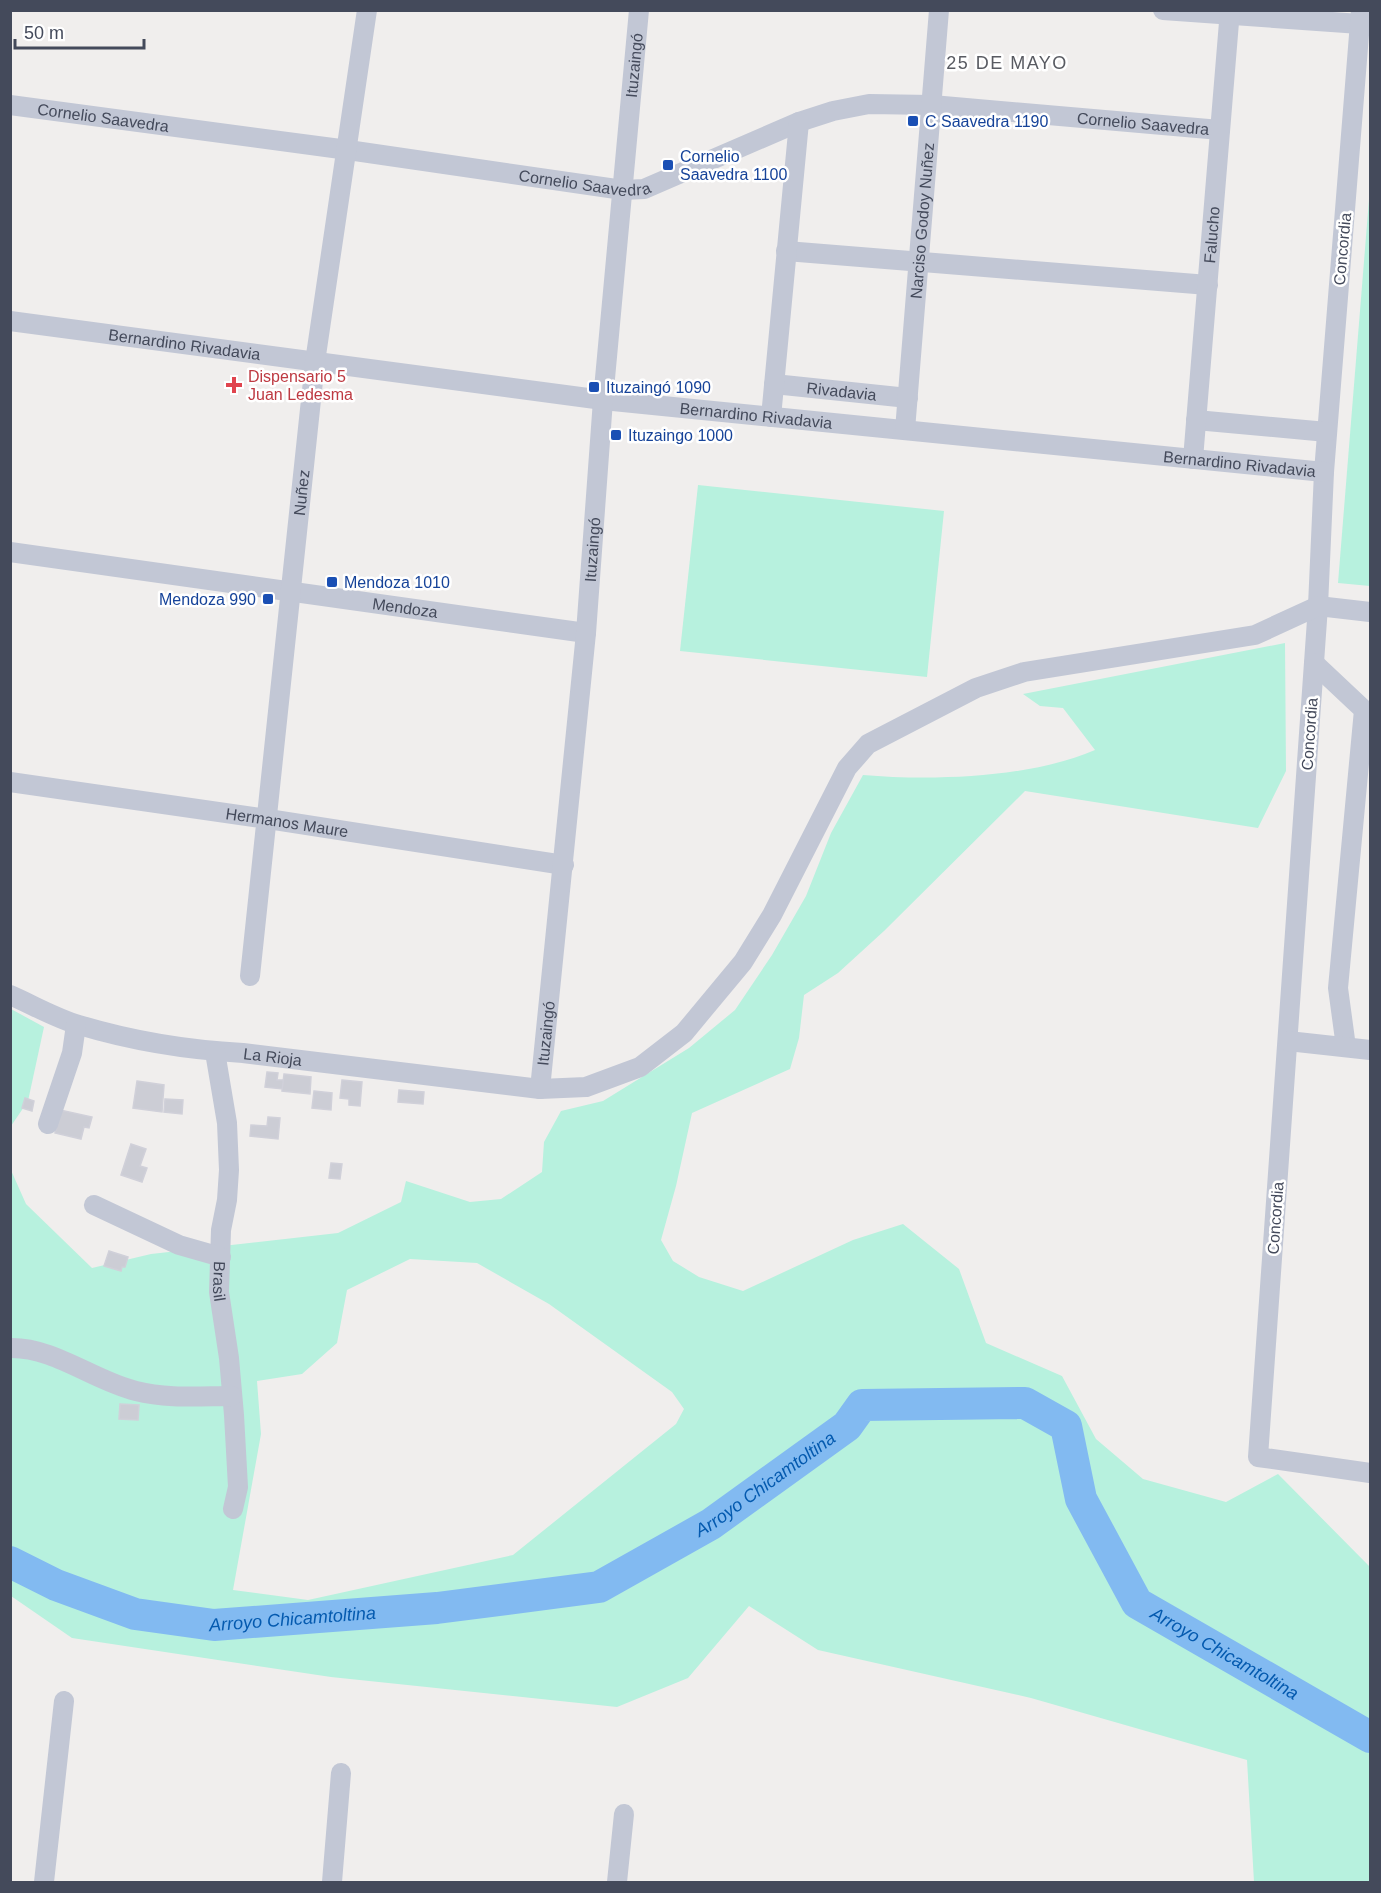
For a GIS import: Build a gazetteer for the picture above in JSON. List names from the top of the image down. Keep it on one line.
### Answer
{"streets":{"street":["Ituzaingó","Cornelio Saavedra","Narciso Godoy Nuñez","Falucho","Concordia","Bernardino Rivadavia","Rivadavia","Nuñez","Mendoza","Hermanos Maure","La Rioja","Brasil"]},"crossings":[["Ituzaingó","Cornelio Saavedra"],["Ituzaingó","Bernardino Rivadavia"],["Ituzaingó","Mendoza"],["Ituzaingó","Hermanos Maure"],["Ituzaingó","La Rioja"],["Cornelio Saavedra","Narciso Godoy Nuñez"],["Cornelio Saavedra","Falucho"],["Cornelio Saavedra","Nuñez"],["Narciso Godoy Nuñez","Bernardino Rivadavia"],["Narciso Godoy Nuñez","Rivadavia"],["Falucho","Bernardino Rivadavia"],["Concordia","Bernardino Rivadavia"],["Concordia","La Rioja"],["Bernardino Rivadavia","Nuñez"],["Nuñez","Mendoza"],["Nuñez","Hermanos Maure"],["La Rioja","Brasil"]],"districts":["25 DE MAYO"],"water":["Arroyo Chicamtoltina"],"places":{"transit":["C Saavedra 1190","Cornelio Saavedra 1100","Ituzaingó 1090","Ituzaingo 1000","Mendoza 1010","Mendoza 990"],"health":["Dispensario 5 Juan Ledesma"]},"scale_bar":"50 m"}
